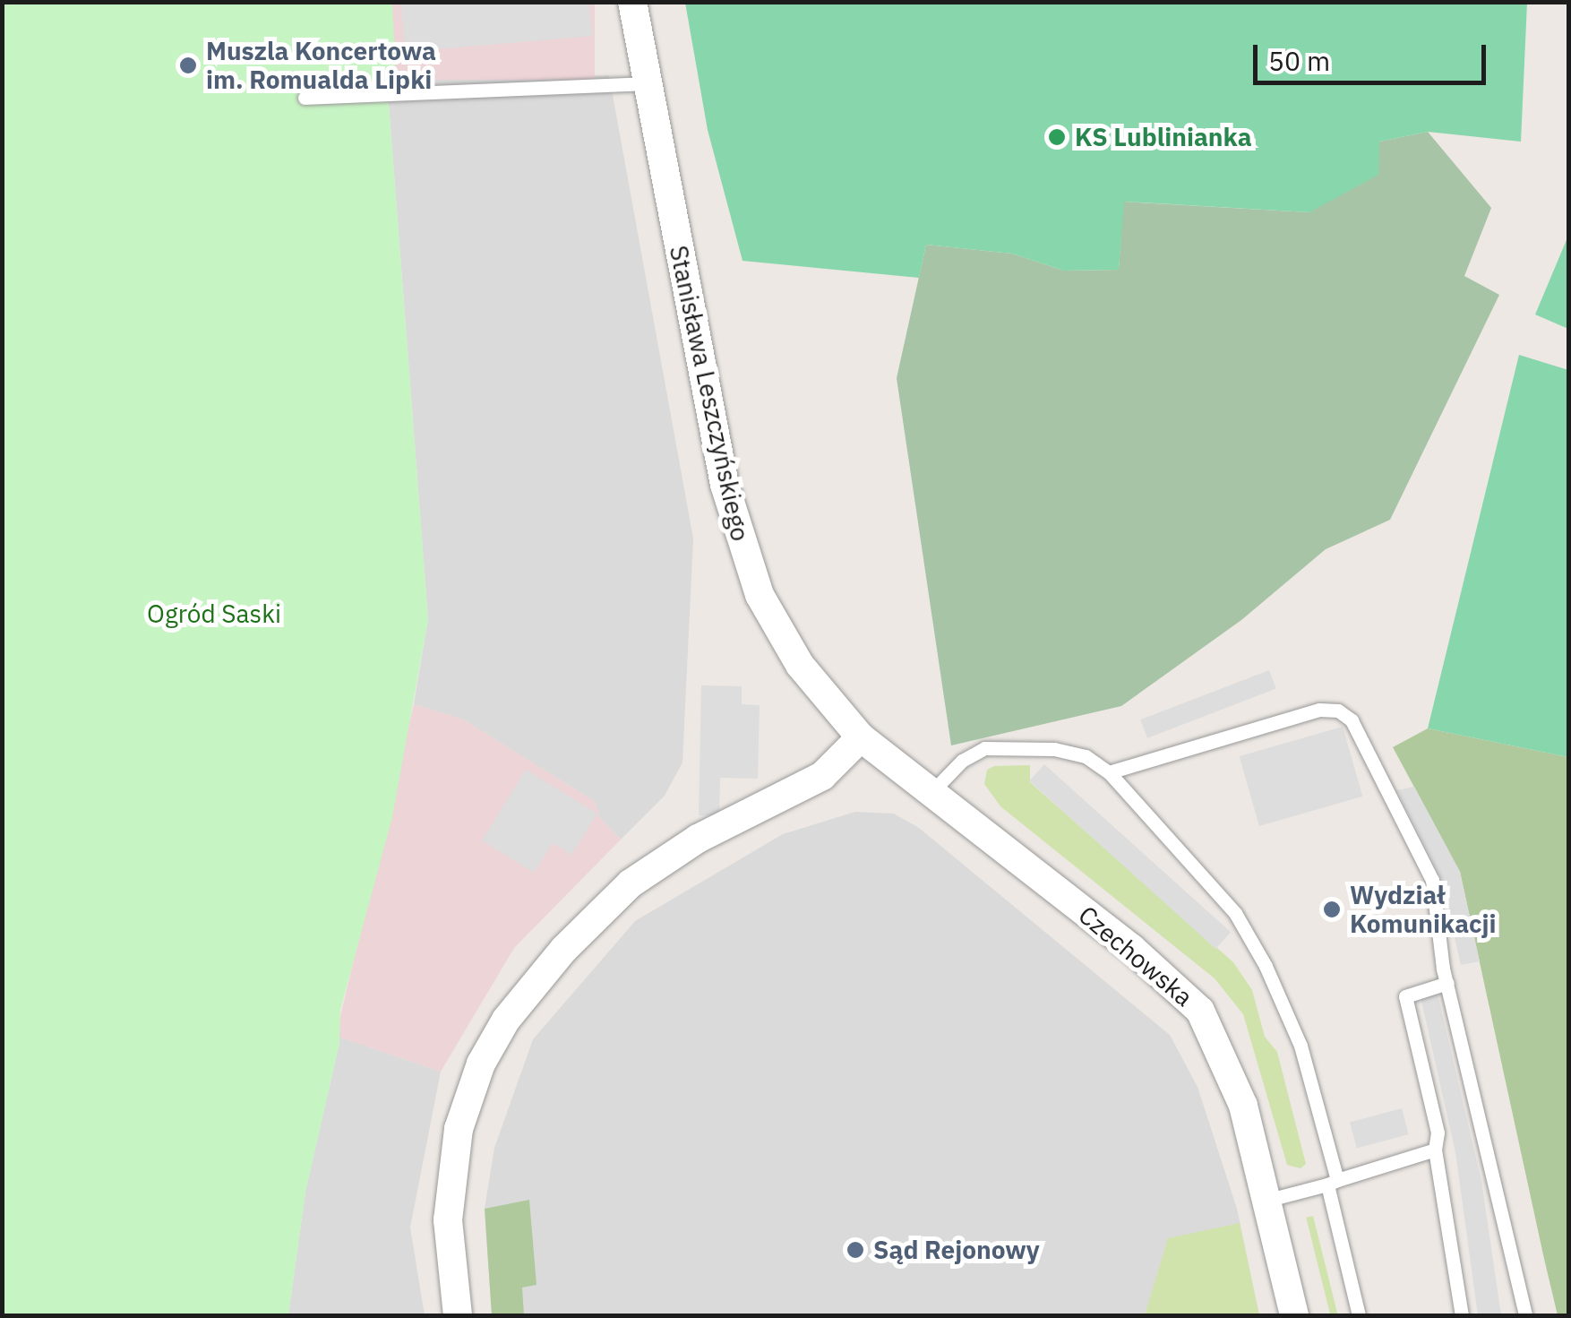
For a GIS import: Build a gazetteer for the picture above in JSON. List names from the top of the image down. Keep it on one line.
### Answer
{"streets":{"street":["Stanisława Leszczyńskiego","Czechowska"]},"crossings":[["Stanisława Leszczyńskiego","Czechowska"]],"parks":["Ogród Saski"],"places":["Muszla Koncertowa im. Romualda Lipki","KS Lublinianka","Wydział Komunikacji","Sąd Rejonowy"],"scale_bar":"50 m"}
